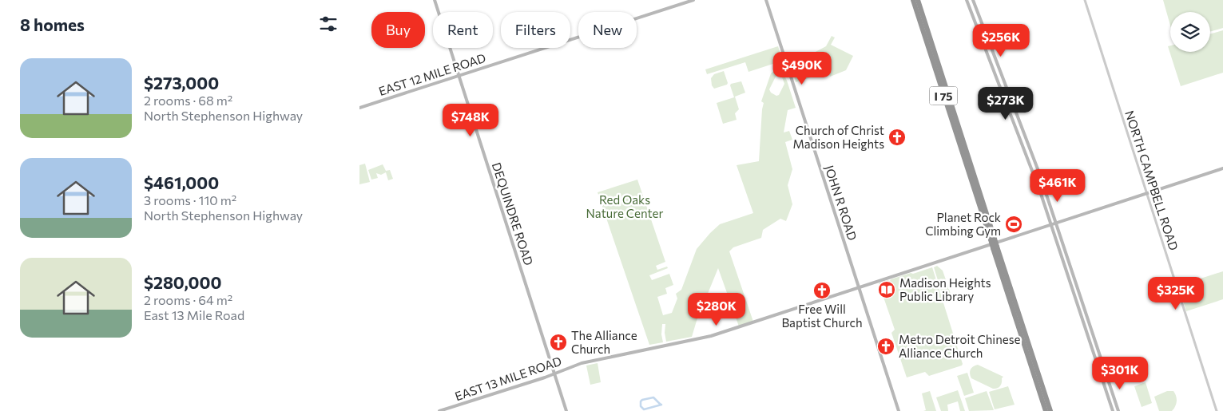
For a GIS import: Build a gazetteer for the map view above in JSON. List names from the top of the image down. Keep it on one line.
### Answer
{"streets":{"highway":["I 75"],"main road":["EAST 12 MILE ROAD","JOHN R ROAD","DEQUINDRE ROAD","EAST 13 MILE ROAD"],"street":["NORTH CAMPBELL ROAD"]},"crossings":[["EAST 12 MILE ROAD","DEQUINDRE ROAD"],["NORTH CAMPBELL ROAD","EAST 13 MILE ROAD"],["JOHN R ROAD","EAST 13 MILE ROAD"],["DEQUINDRE ROAD","EAST 13 MILE ROAD"]],"parks":["Red Oaks Nature Center"],"places":{"church":["Church of Christ Madison Heights","Free Will Baptist Church","The Alliance Church","Metro Detroit Chinese Alliance Church"],"sports":["Planet Rock Climbing Gym"],"library":["Madison Heights Public Library"]},"page":{"heading":"8 homes","chip":["Buy","Rent","Filters","New"],"price":["$256K","$490K","$273K","$748K","$461K","$325K","$280K","$301K"],"list":[{"name":"$273,000","note":"2 rooms · 68 m² · North Stephenson Highway"},{"name":"$461,000","note":"3 rooms · 110 m² · North Stephenson Highway"},{"name":"$280,000","note":"2 rooms · 64 m² · East 13 Mile Road"}]}}
